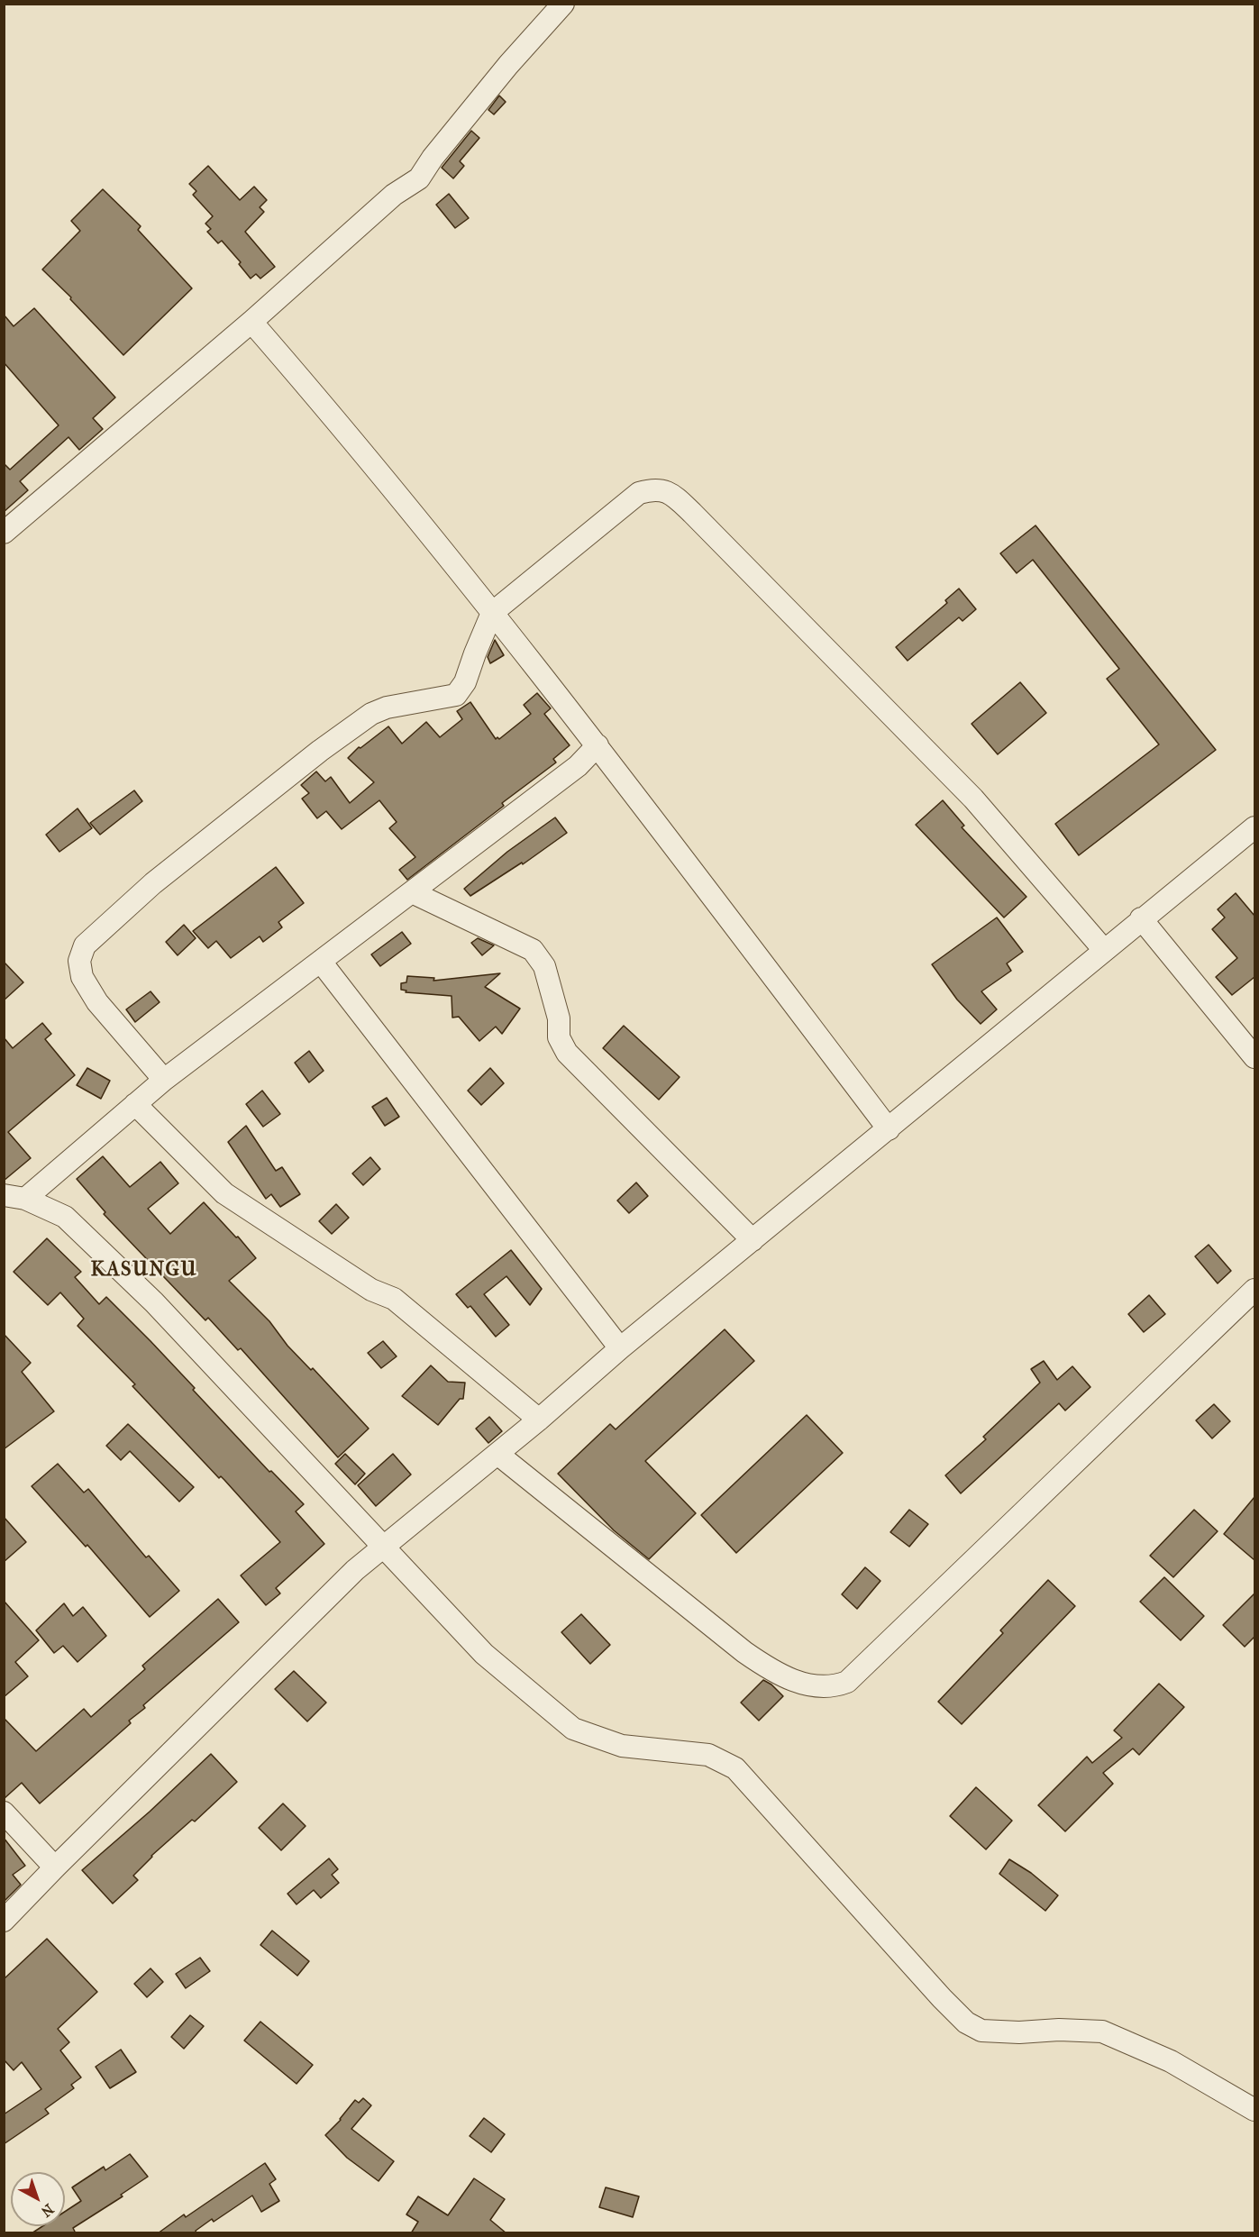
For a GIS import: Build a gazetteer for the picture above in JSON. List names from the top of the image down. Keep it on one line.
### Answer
{"districts":["KASUNGU"],"north":"bottom right"}
